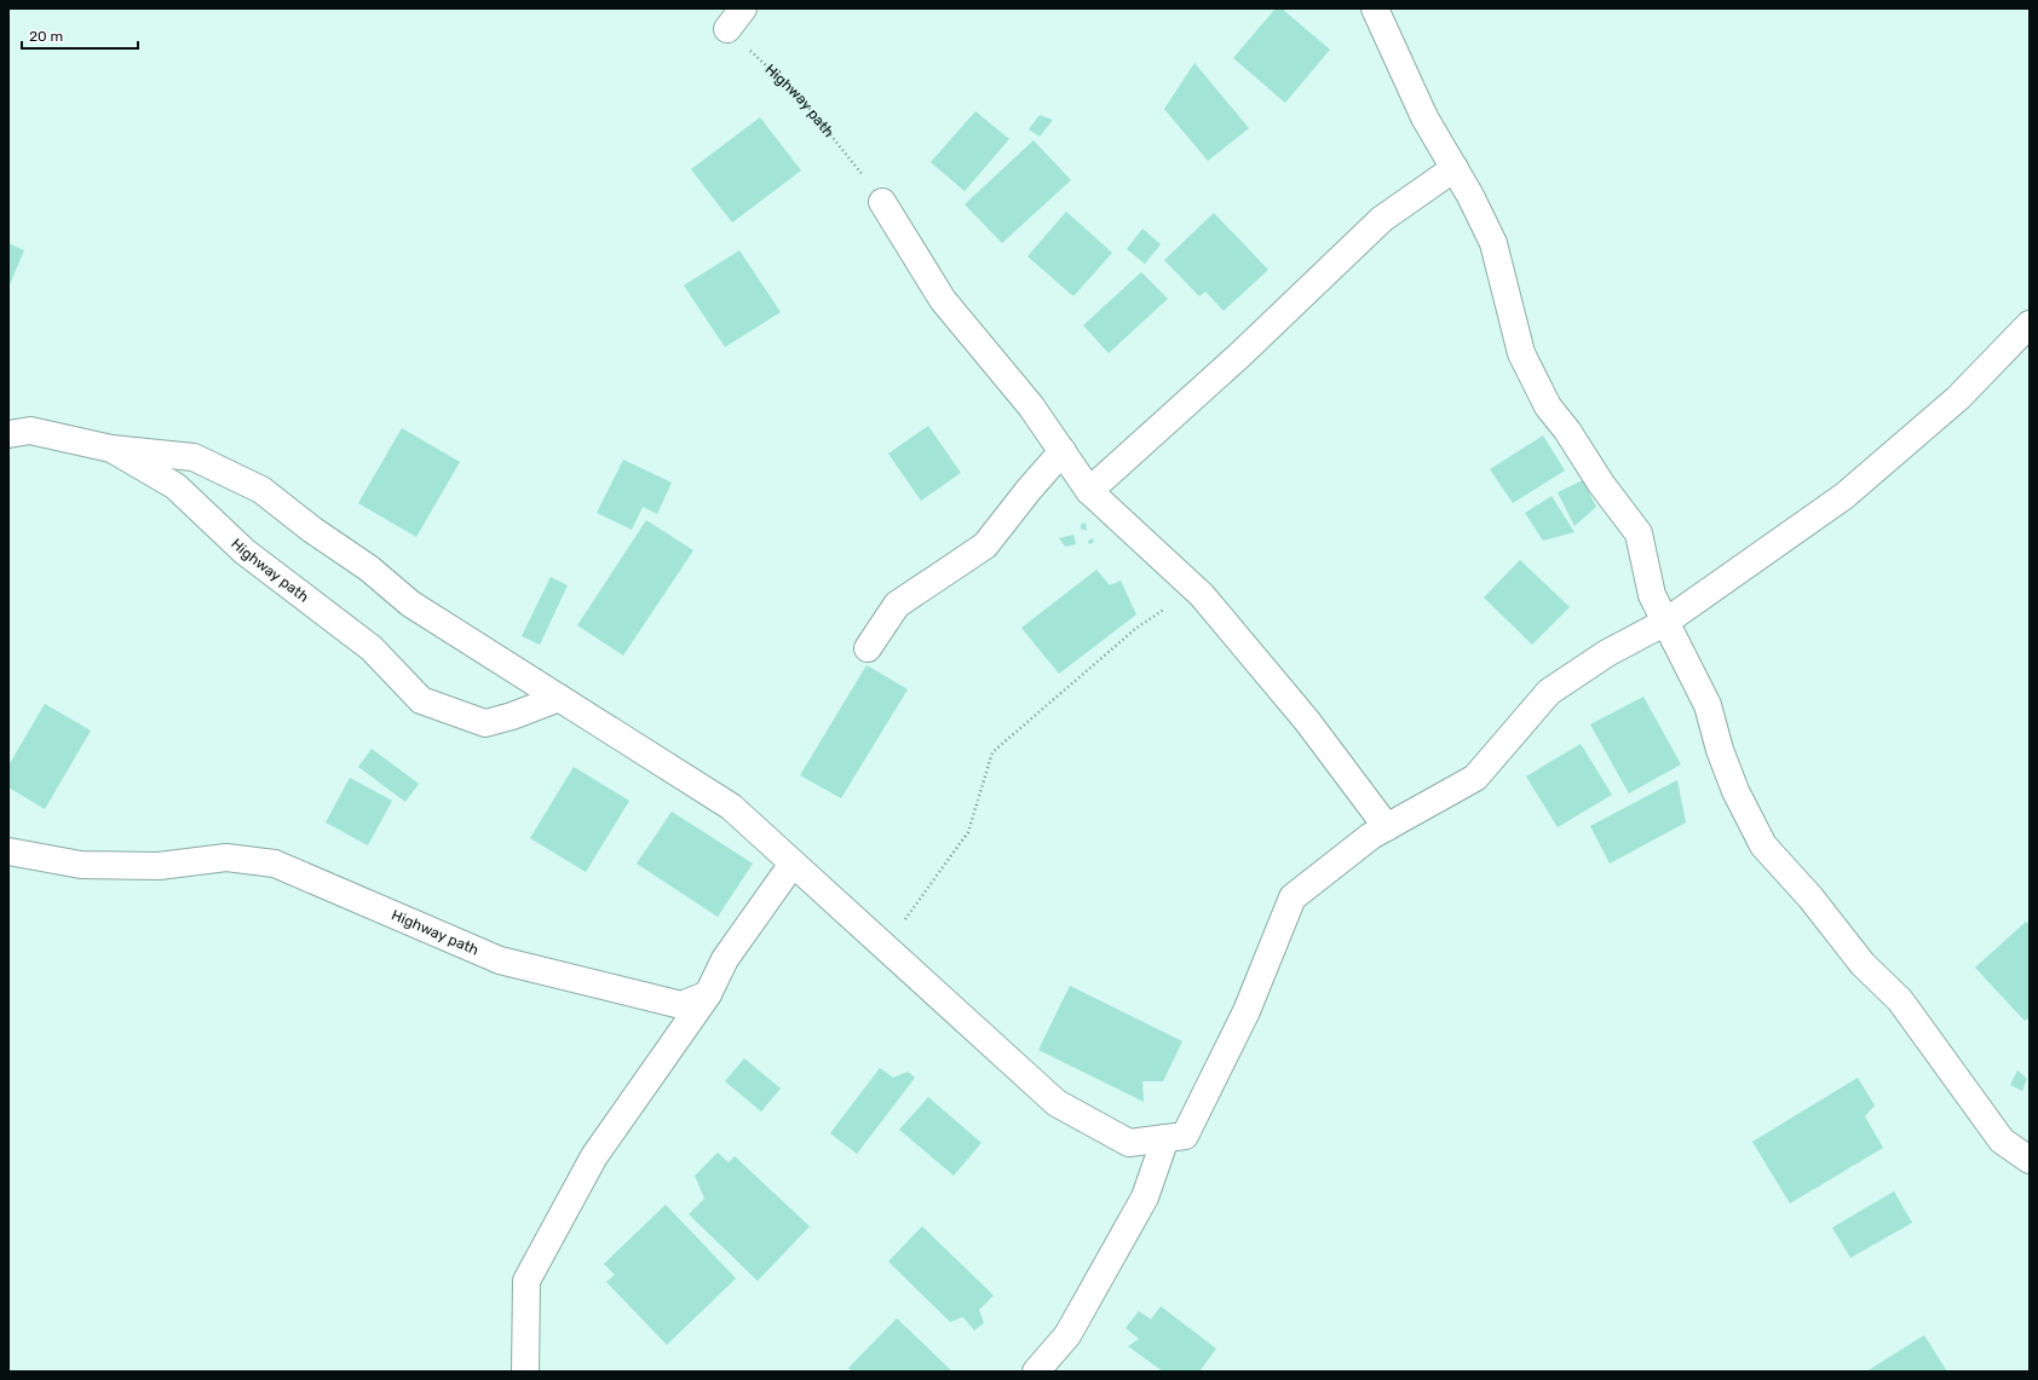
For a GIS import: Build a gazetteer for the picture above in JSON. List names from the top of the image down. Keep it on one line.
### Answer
{"streets":{"street":["Highway path"]},"scale_bar":"20 m"}
